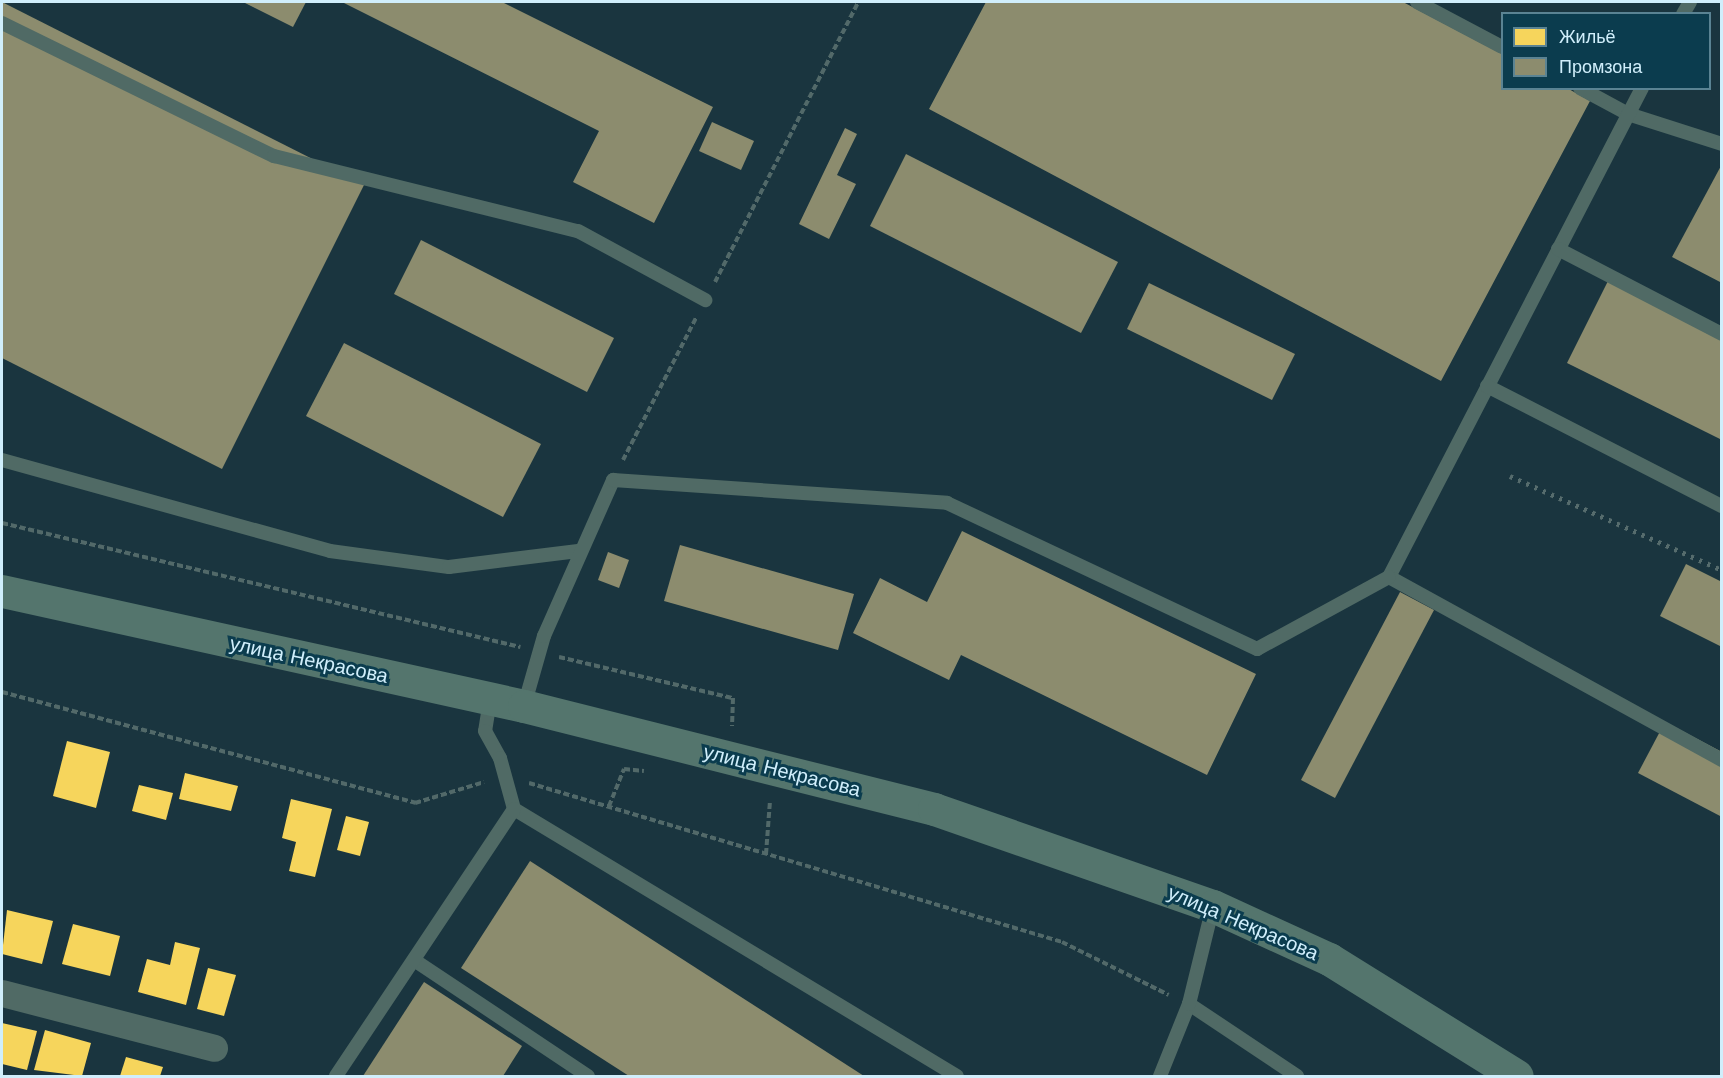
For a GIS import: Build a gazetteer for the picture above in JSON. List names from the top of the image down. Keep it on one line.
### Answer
{"streets":{"main road":["улица Некрасова"]},"legend":["Жильё","Промзона"]}
